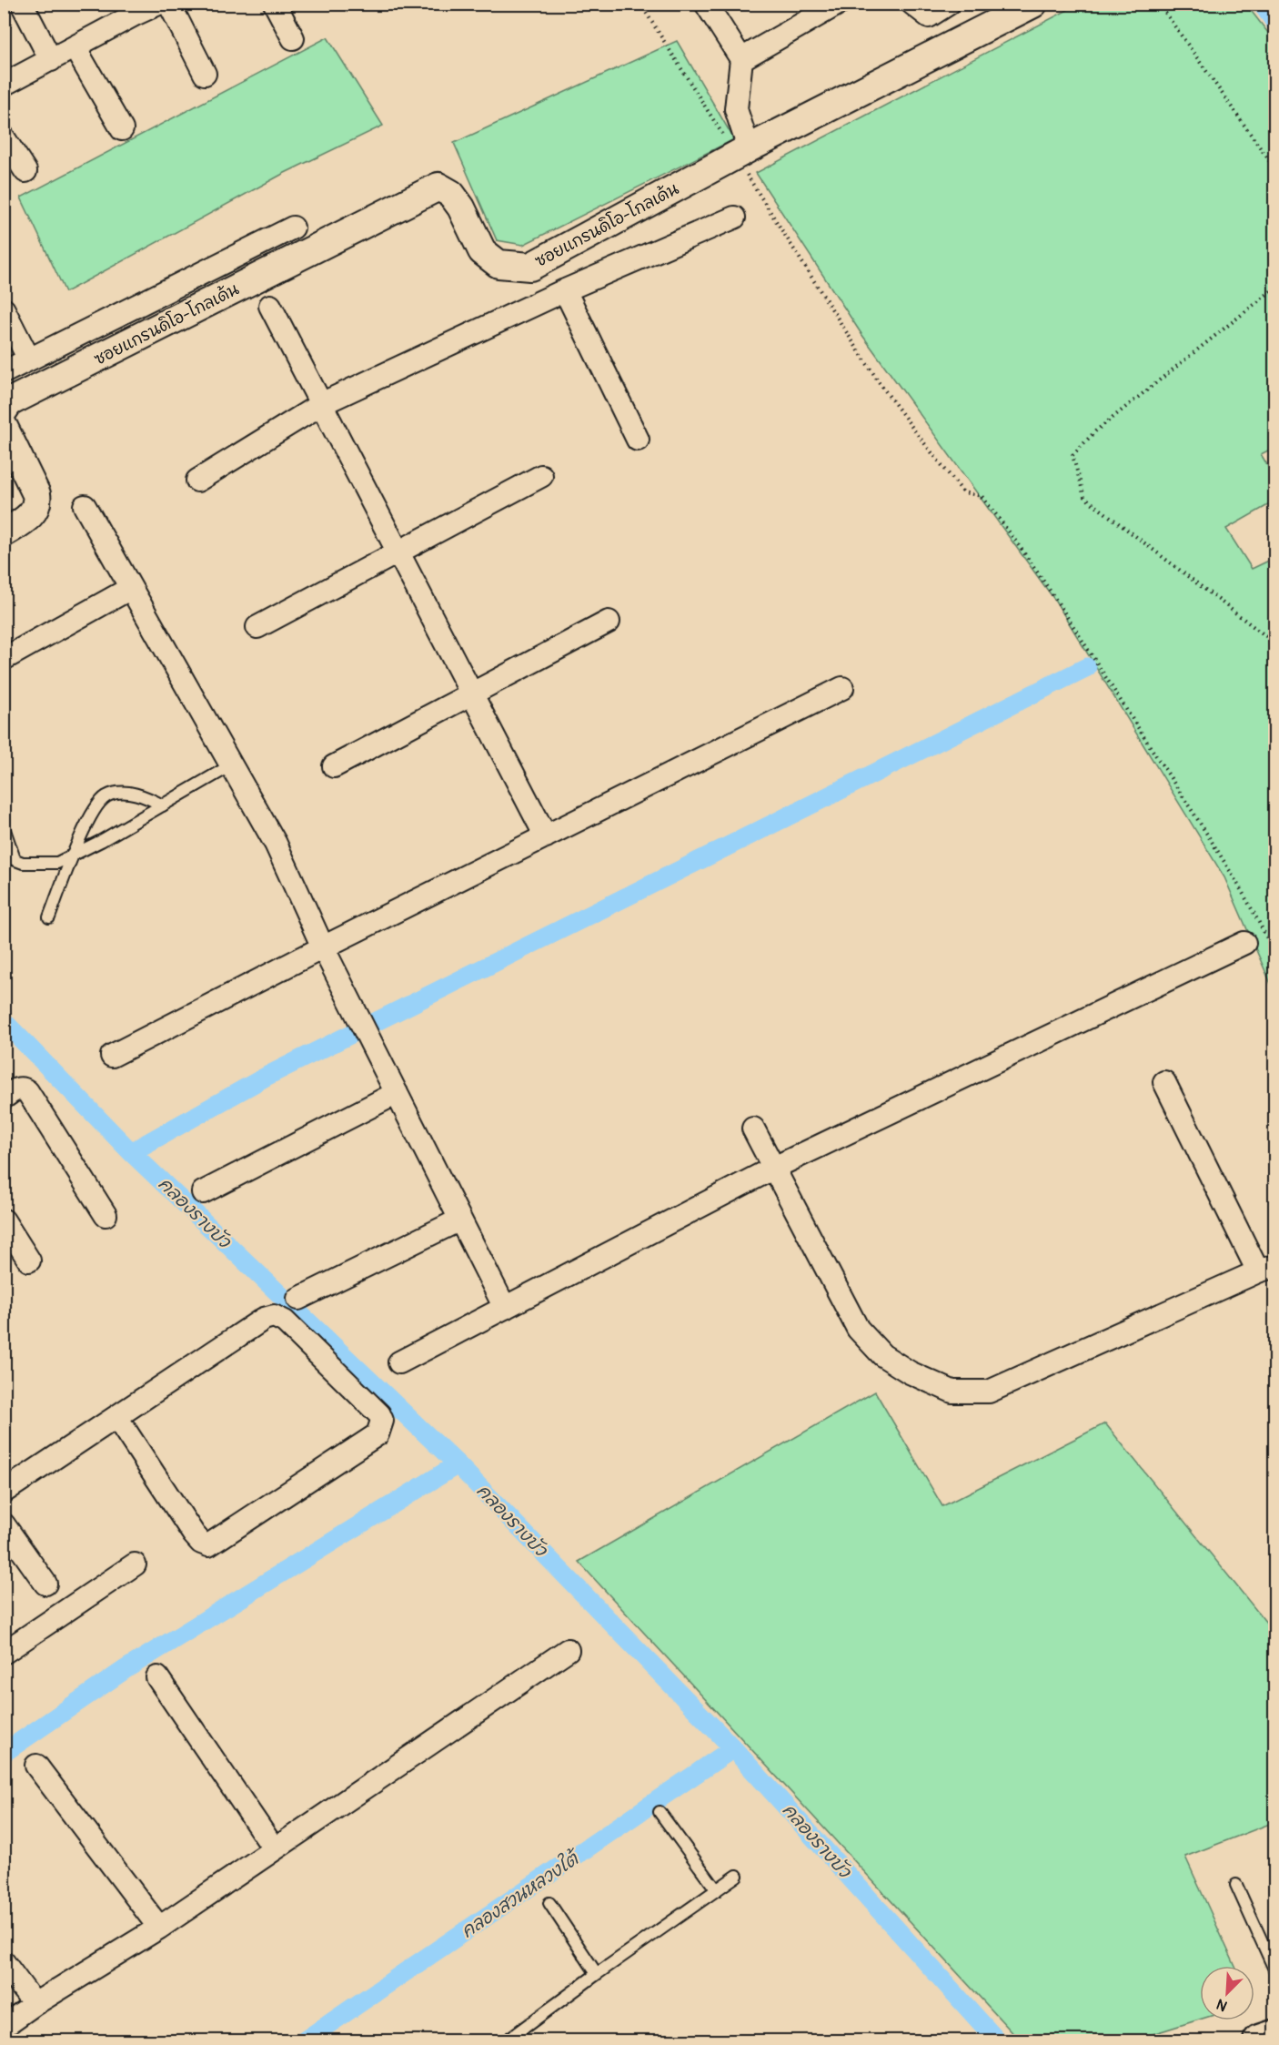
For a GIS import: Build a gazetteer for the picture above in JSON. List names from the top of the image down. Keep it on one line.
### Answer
{"streets":{"street":["ซอยแกรนดิโอ-โกลเด้น"]},"water":["คลองรางบัว","คลองสวนหลวงใต้"],"north":"bottom left"}
